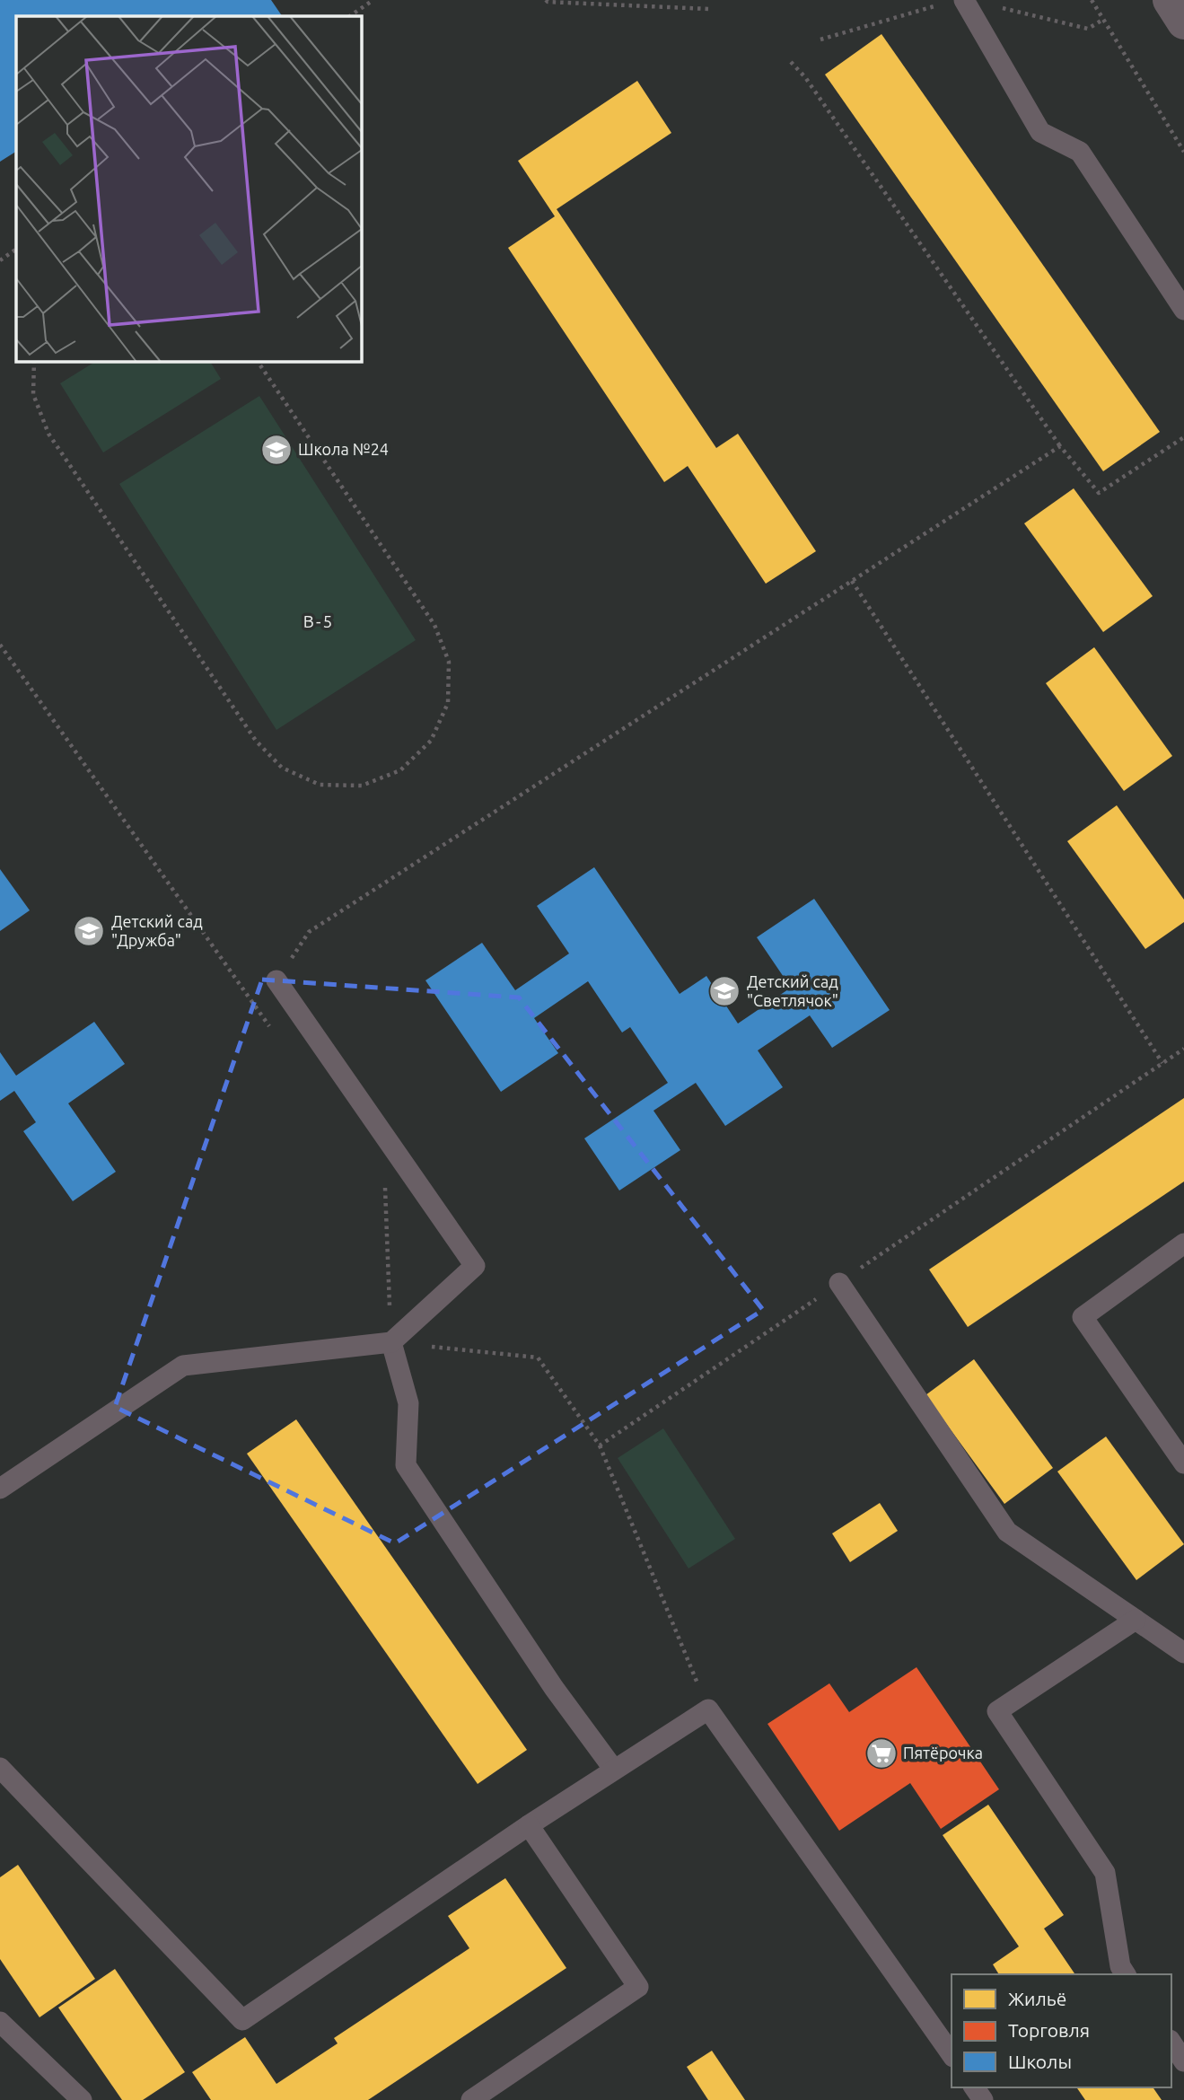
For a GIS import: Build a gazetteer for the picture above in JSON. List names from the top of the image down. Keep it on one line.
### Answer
{"districts":["В-5"],"places":{"school or university":["Школа №24","Детский сад \"Дружба\"","Детский сад \"Светлячок\""],"supermarket":["Пятёрочка"]},"legend":["Жильё","Торговля","Школы"]}
